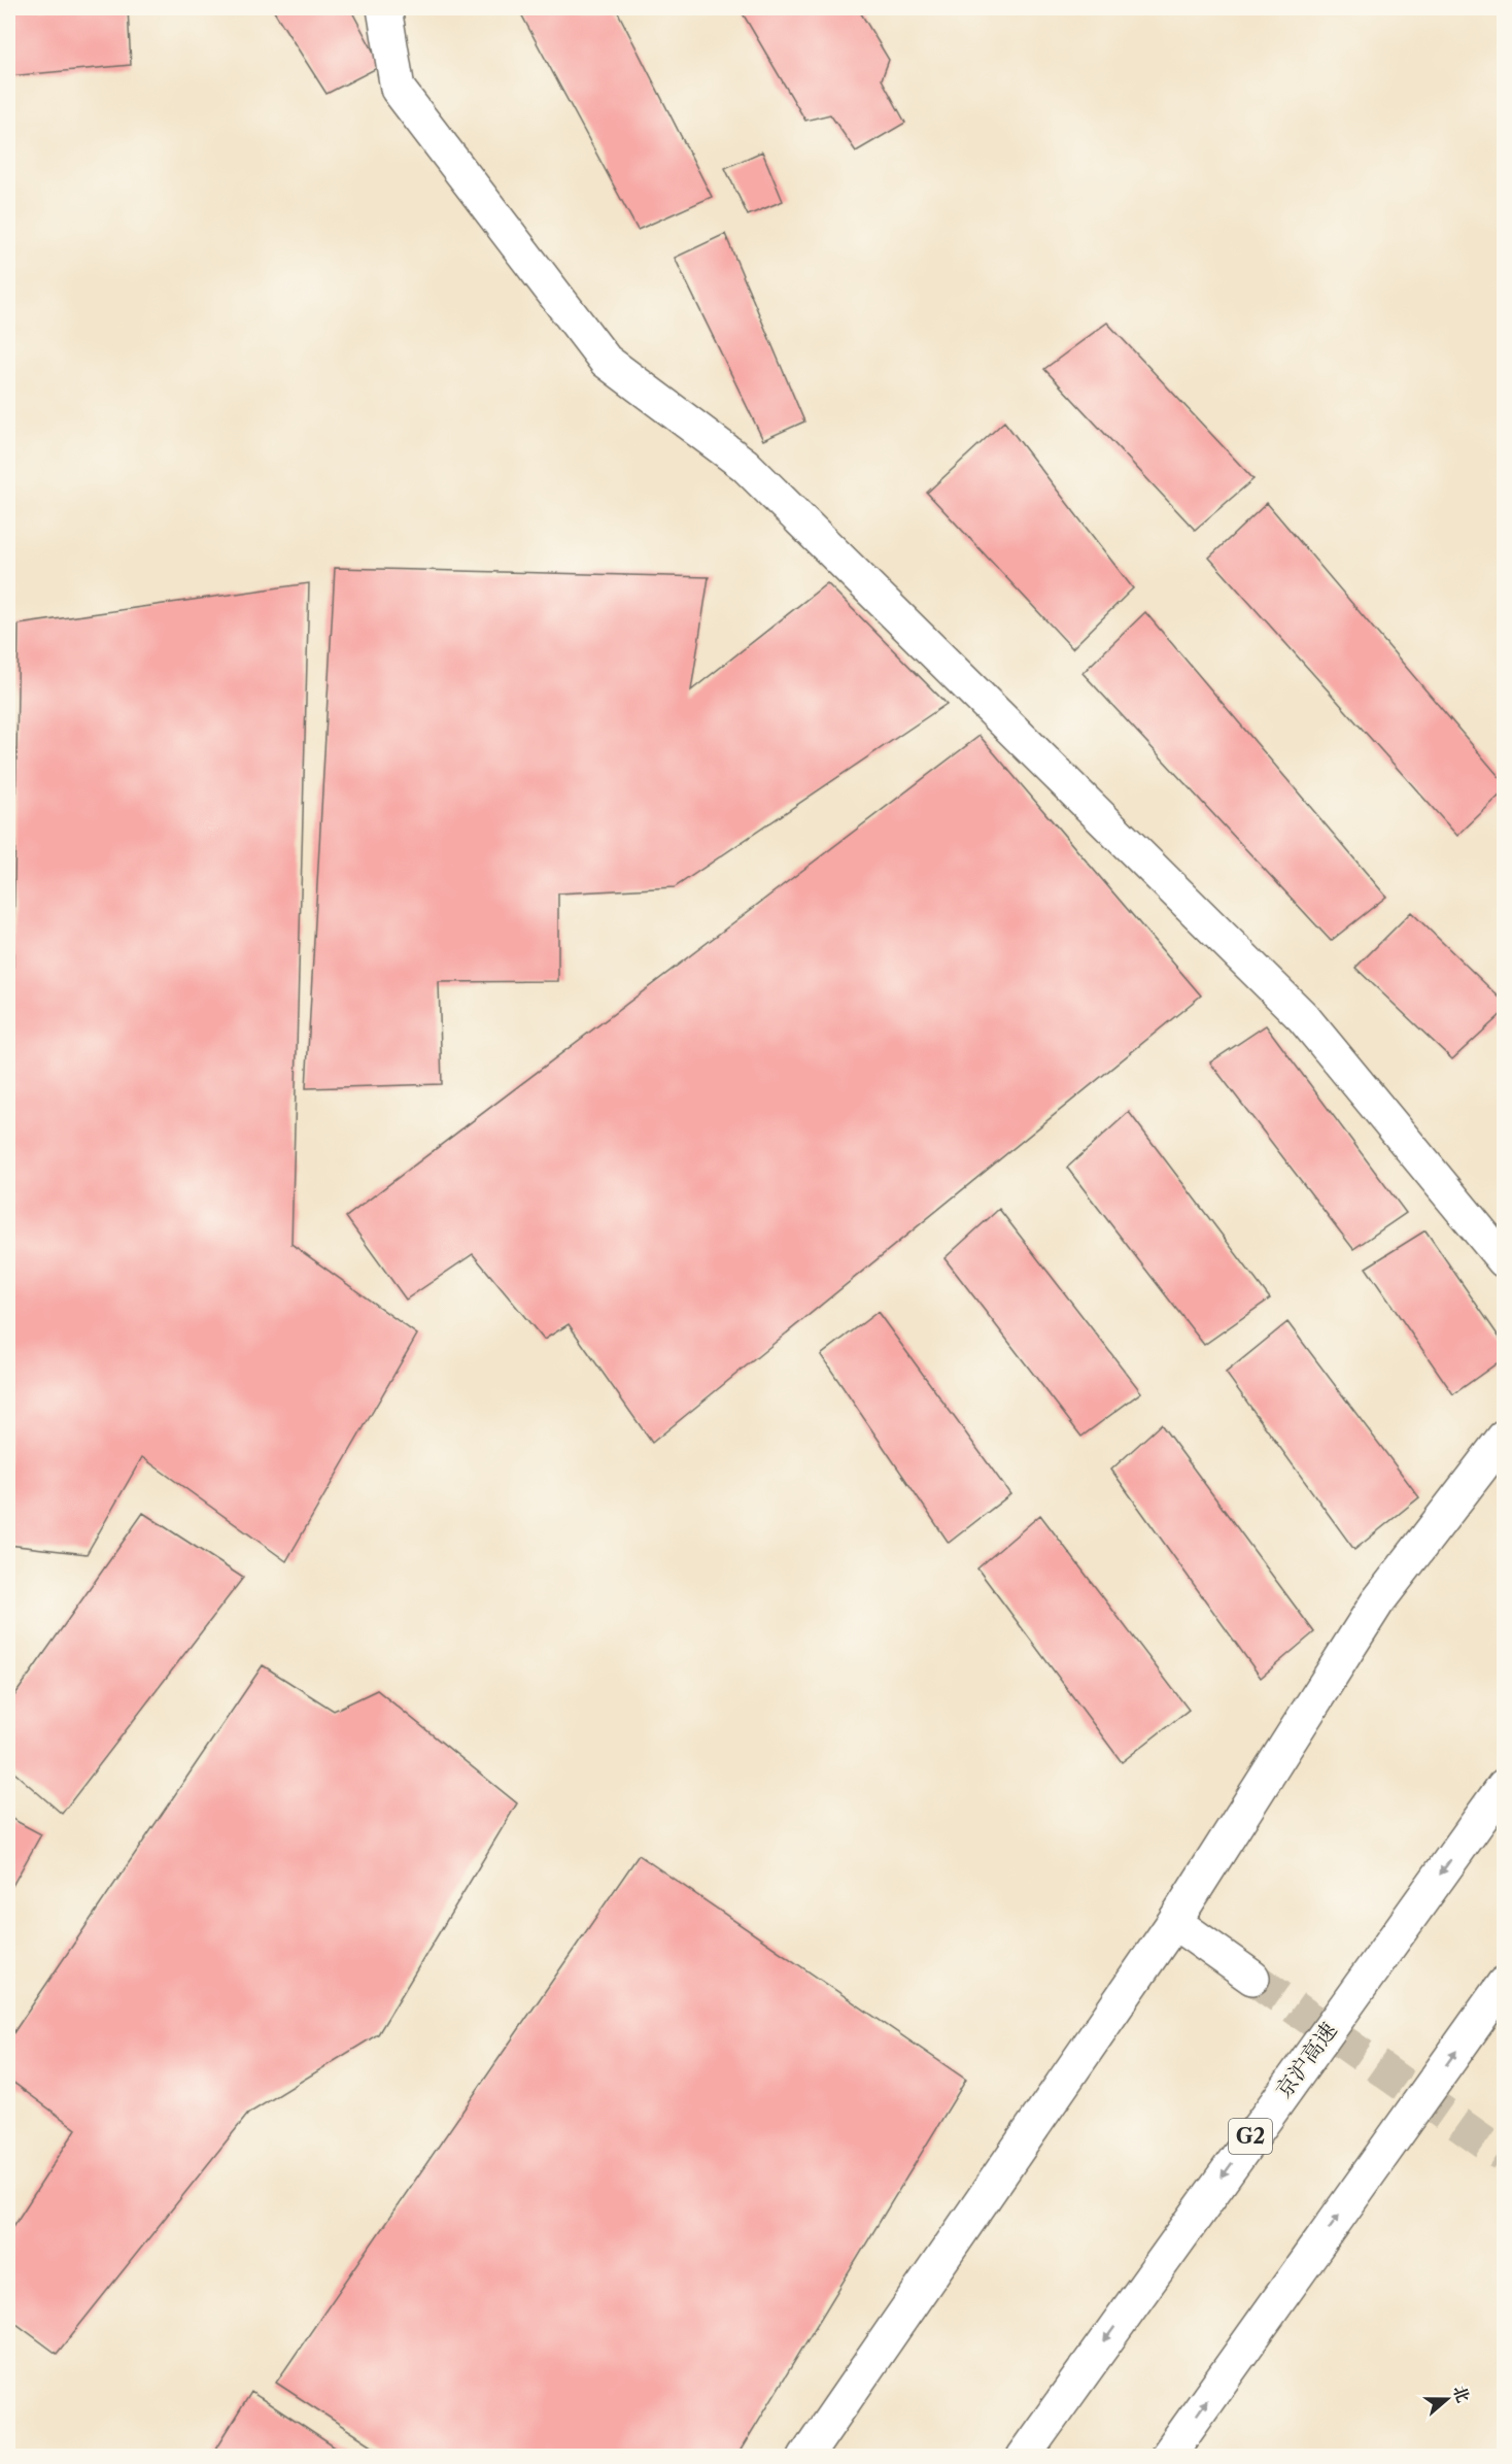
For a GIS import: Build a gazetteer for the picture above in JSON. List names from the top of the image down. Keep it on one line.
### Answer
{"streets":{"main road":["京沪高速","G2"]},"north":"right"}
